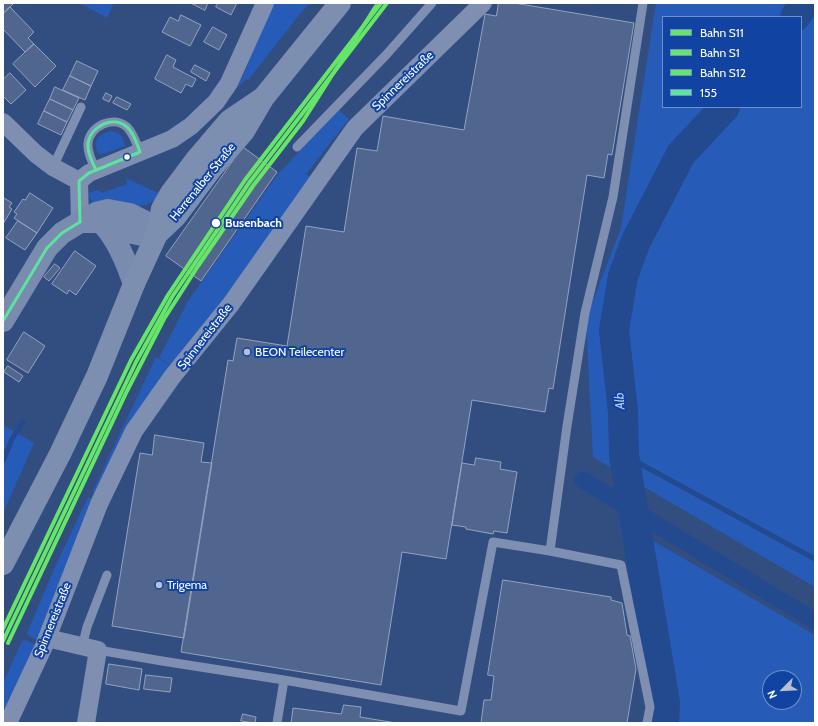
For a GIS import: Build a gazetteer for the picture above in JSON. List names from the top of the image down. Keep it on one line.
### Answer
{"streets":{"main road":["Herrenalber Straße"],"street":["Spinnereistraße"]},"water":["Alb"],"places":["Busenbach","BEON Teilecenter","Trigema"],"lines":["rail line S11","rail line S12","rail line S1","transit line 155"],"legend":["Bahn S11","Bahn S1","Bahn S12","155"],"north":"bottom left"}
